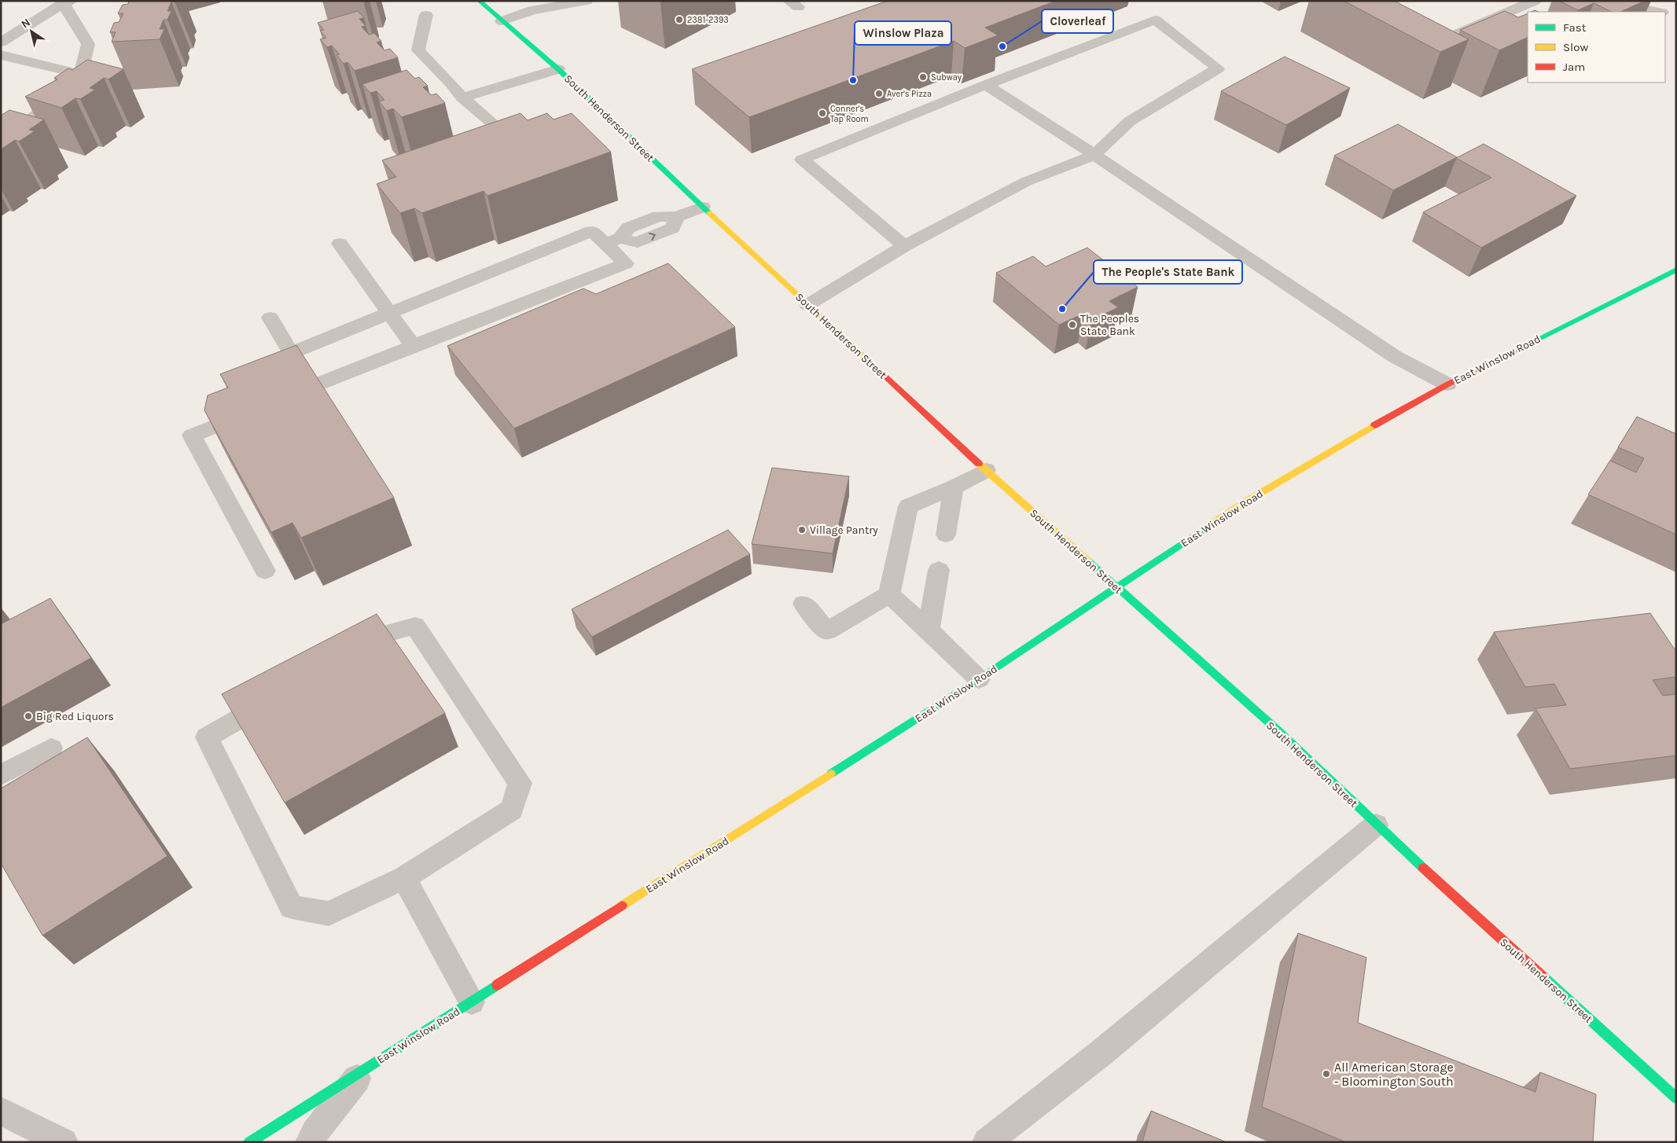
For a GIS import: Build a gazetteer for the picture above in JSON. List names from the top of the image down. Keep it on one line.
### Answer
{"streets":{"street":["South Henderson Street","East Winslow Road"]},"crossings":[["South Henderson Street","East Winslow Road"]],"places":["2381-2393","Cloverleaf","Subway","Winslow Plaza","Aver's Pizza","Conner's Tap Room","The People's State Bank","The Peoples State Bank","Village Pantry","Big Red Liquors","All American Storage - Bloomington South"],"legend":["Fast","Slow","Jam"],"north":"top left"}
